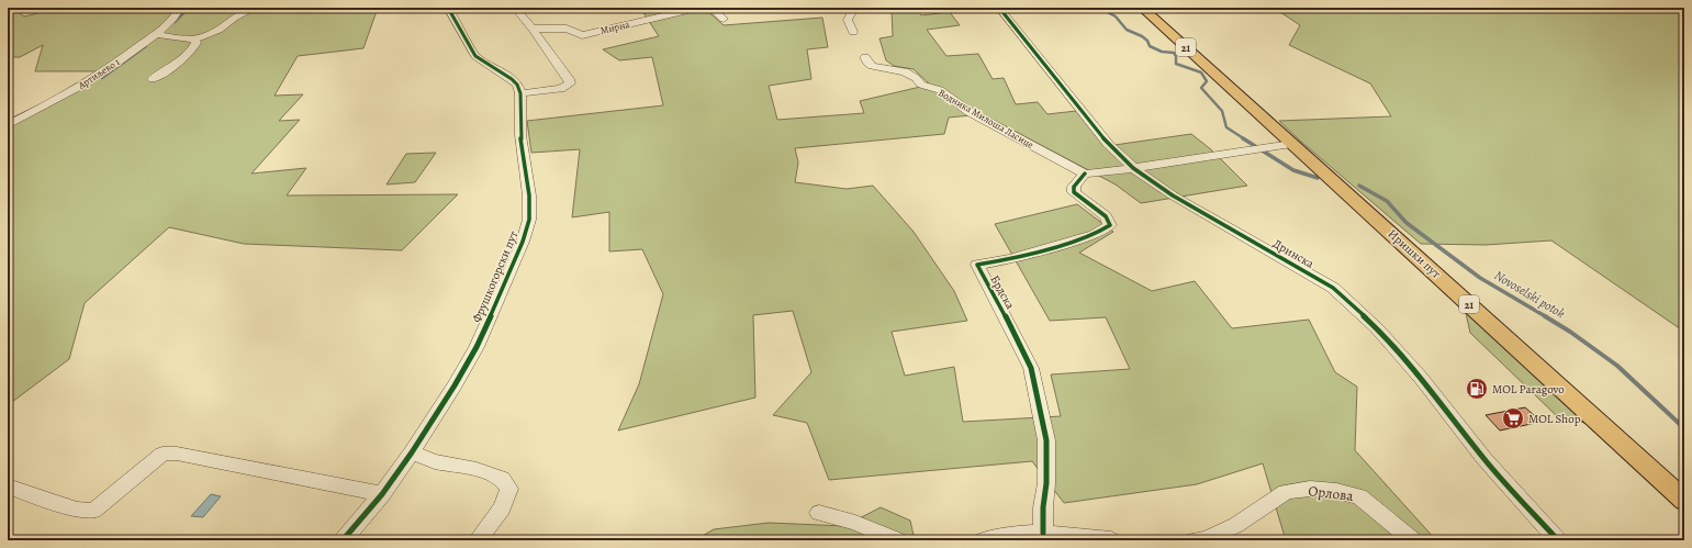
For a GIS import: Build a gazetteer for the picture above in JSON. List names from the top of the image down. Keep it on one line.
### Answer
{"streets":{"main road":["21","Иришки пут"],"street":["Мирна","Артиљево 1","Водника Милоша Ласице","Дринска","Фрушкогорски пут","Брдска","Орлова"]},"crossings":[["Водника Милоша Ласице","Брдска"]],"water":["Novoselski potok"],"places":{"fuel station":["MOL Paragovo"],"supermarket":["MOL Shop"]}}
